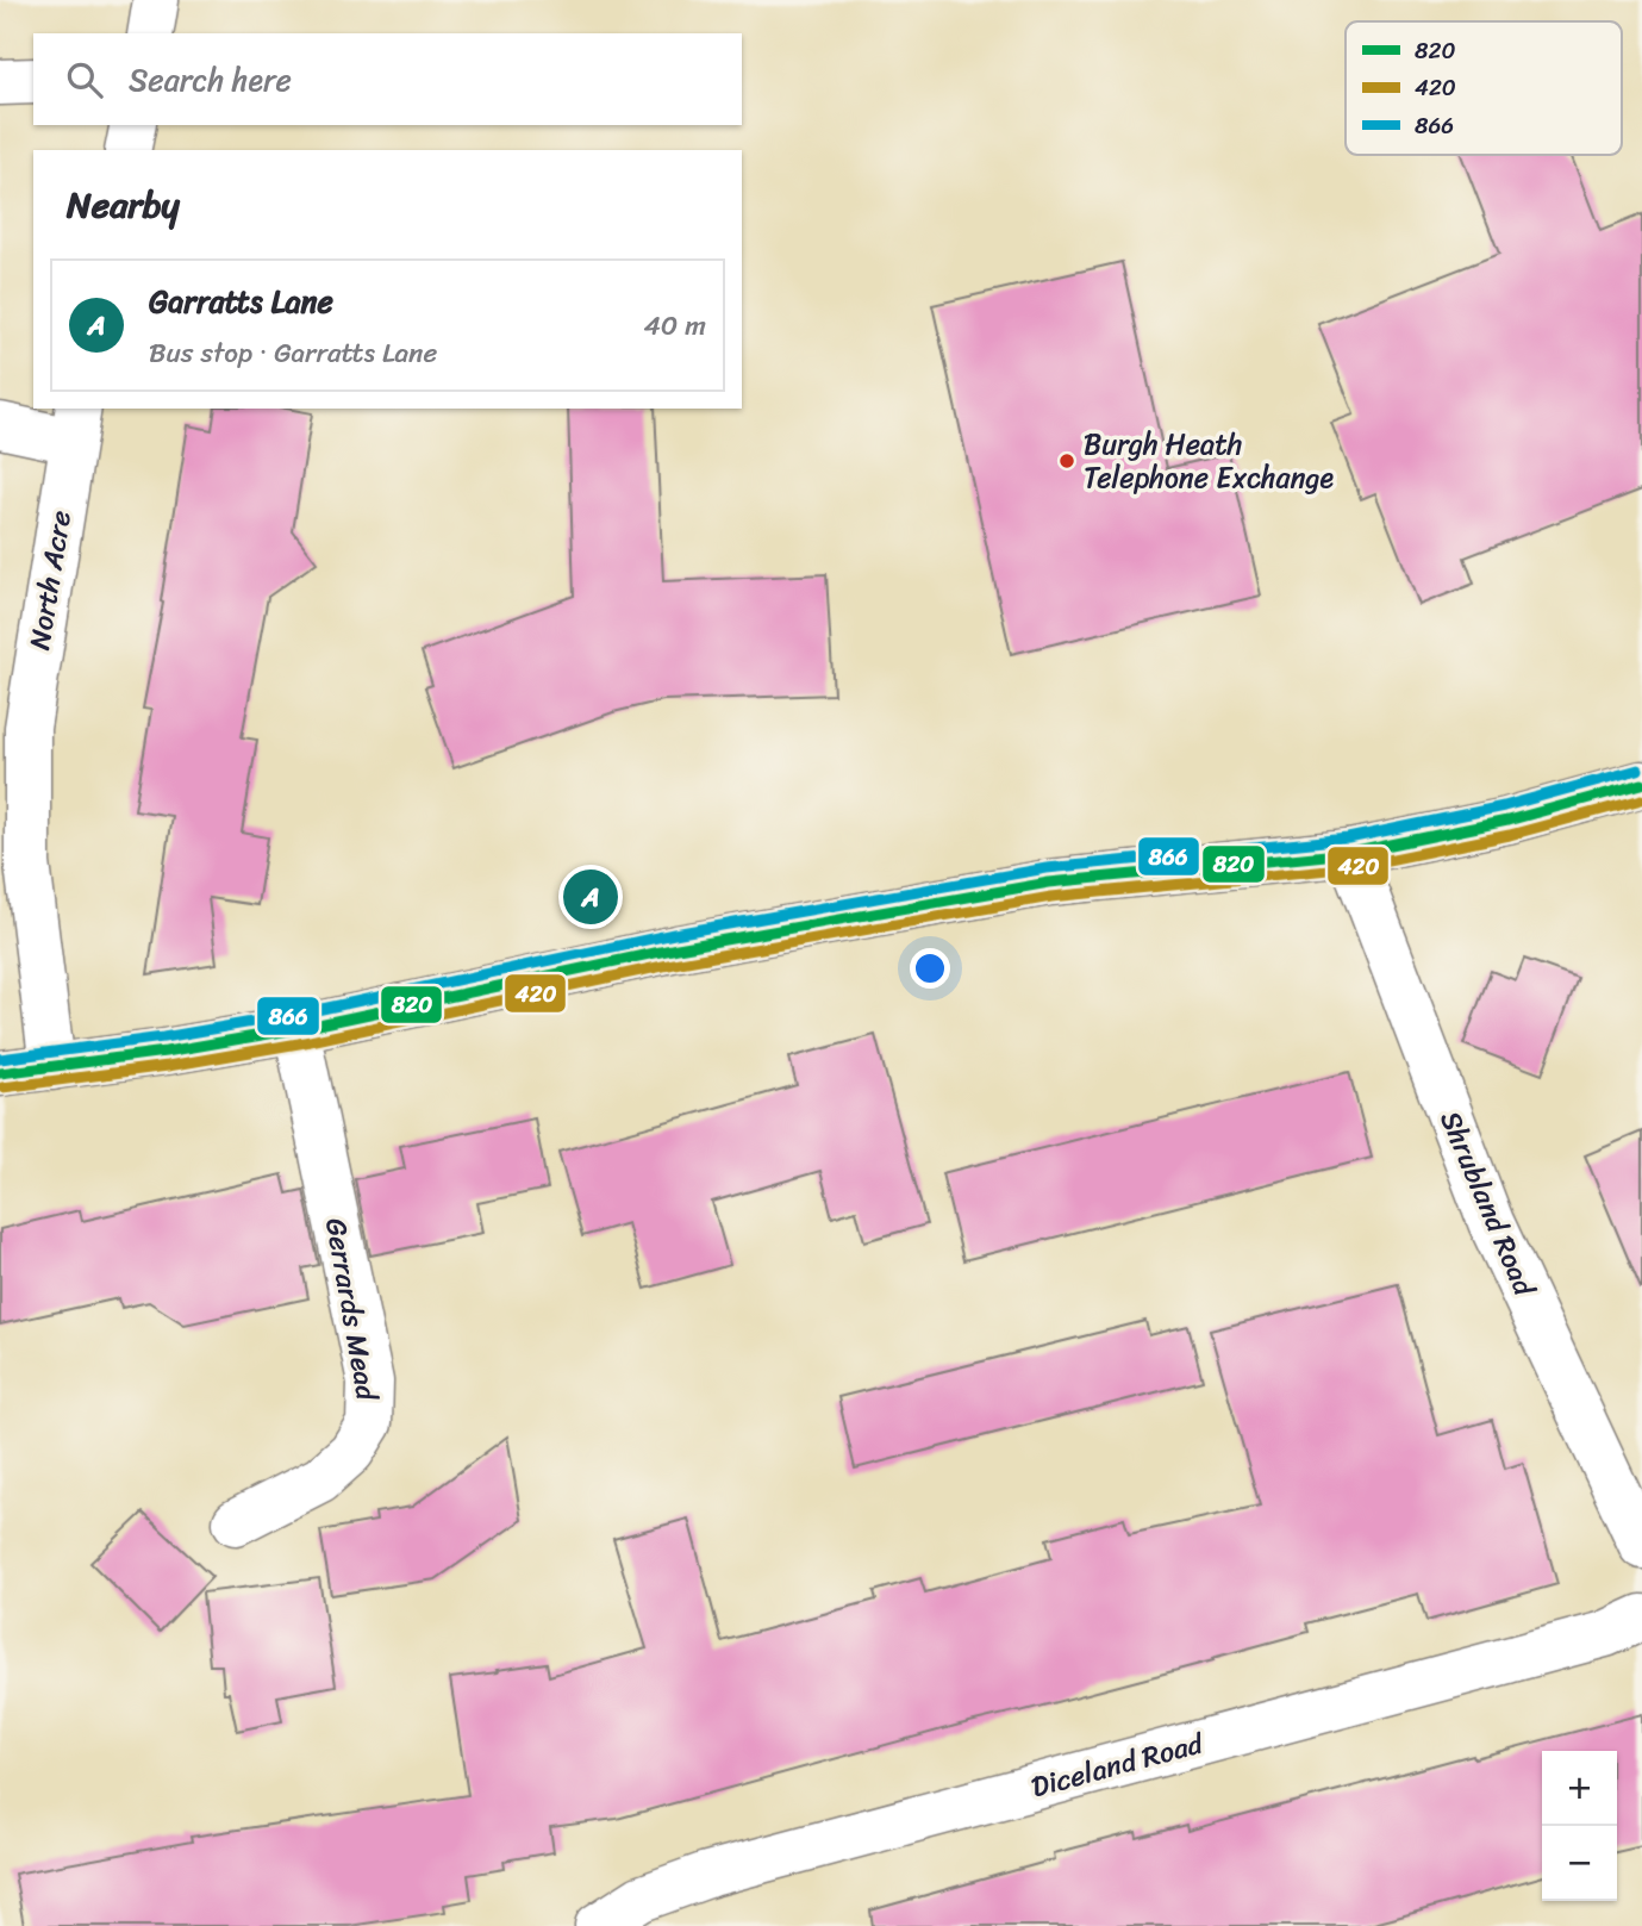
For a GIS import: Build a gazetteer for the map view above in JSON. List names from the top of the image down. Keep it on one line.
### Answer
{"streets":{"street":["North Acre","Shrubland Road","Gerrards Mead","Diceland Road"]},"places":["Burgh Heath Telephone Exchange"],"lines":["transit line 866","transit line 820","transit line 420"],"legend":["820","420","866"],"page":{"search":"Search here","heading":"Nearby","list":[{"mark":"A","name":"Garratts Lane","note":"Bus stop · Garratts Lane","value":"40 m"}],"pins":"A","map_buttons":["+","−"]}}
